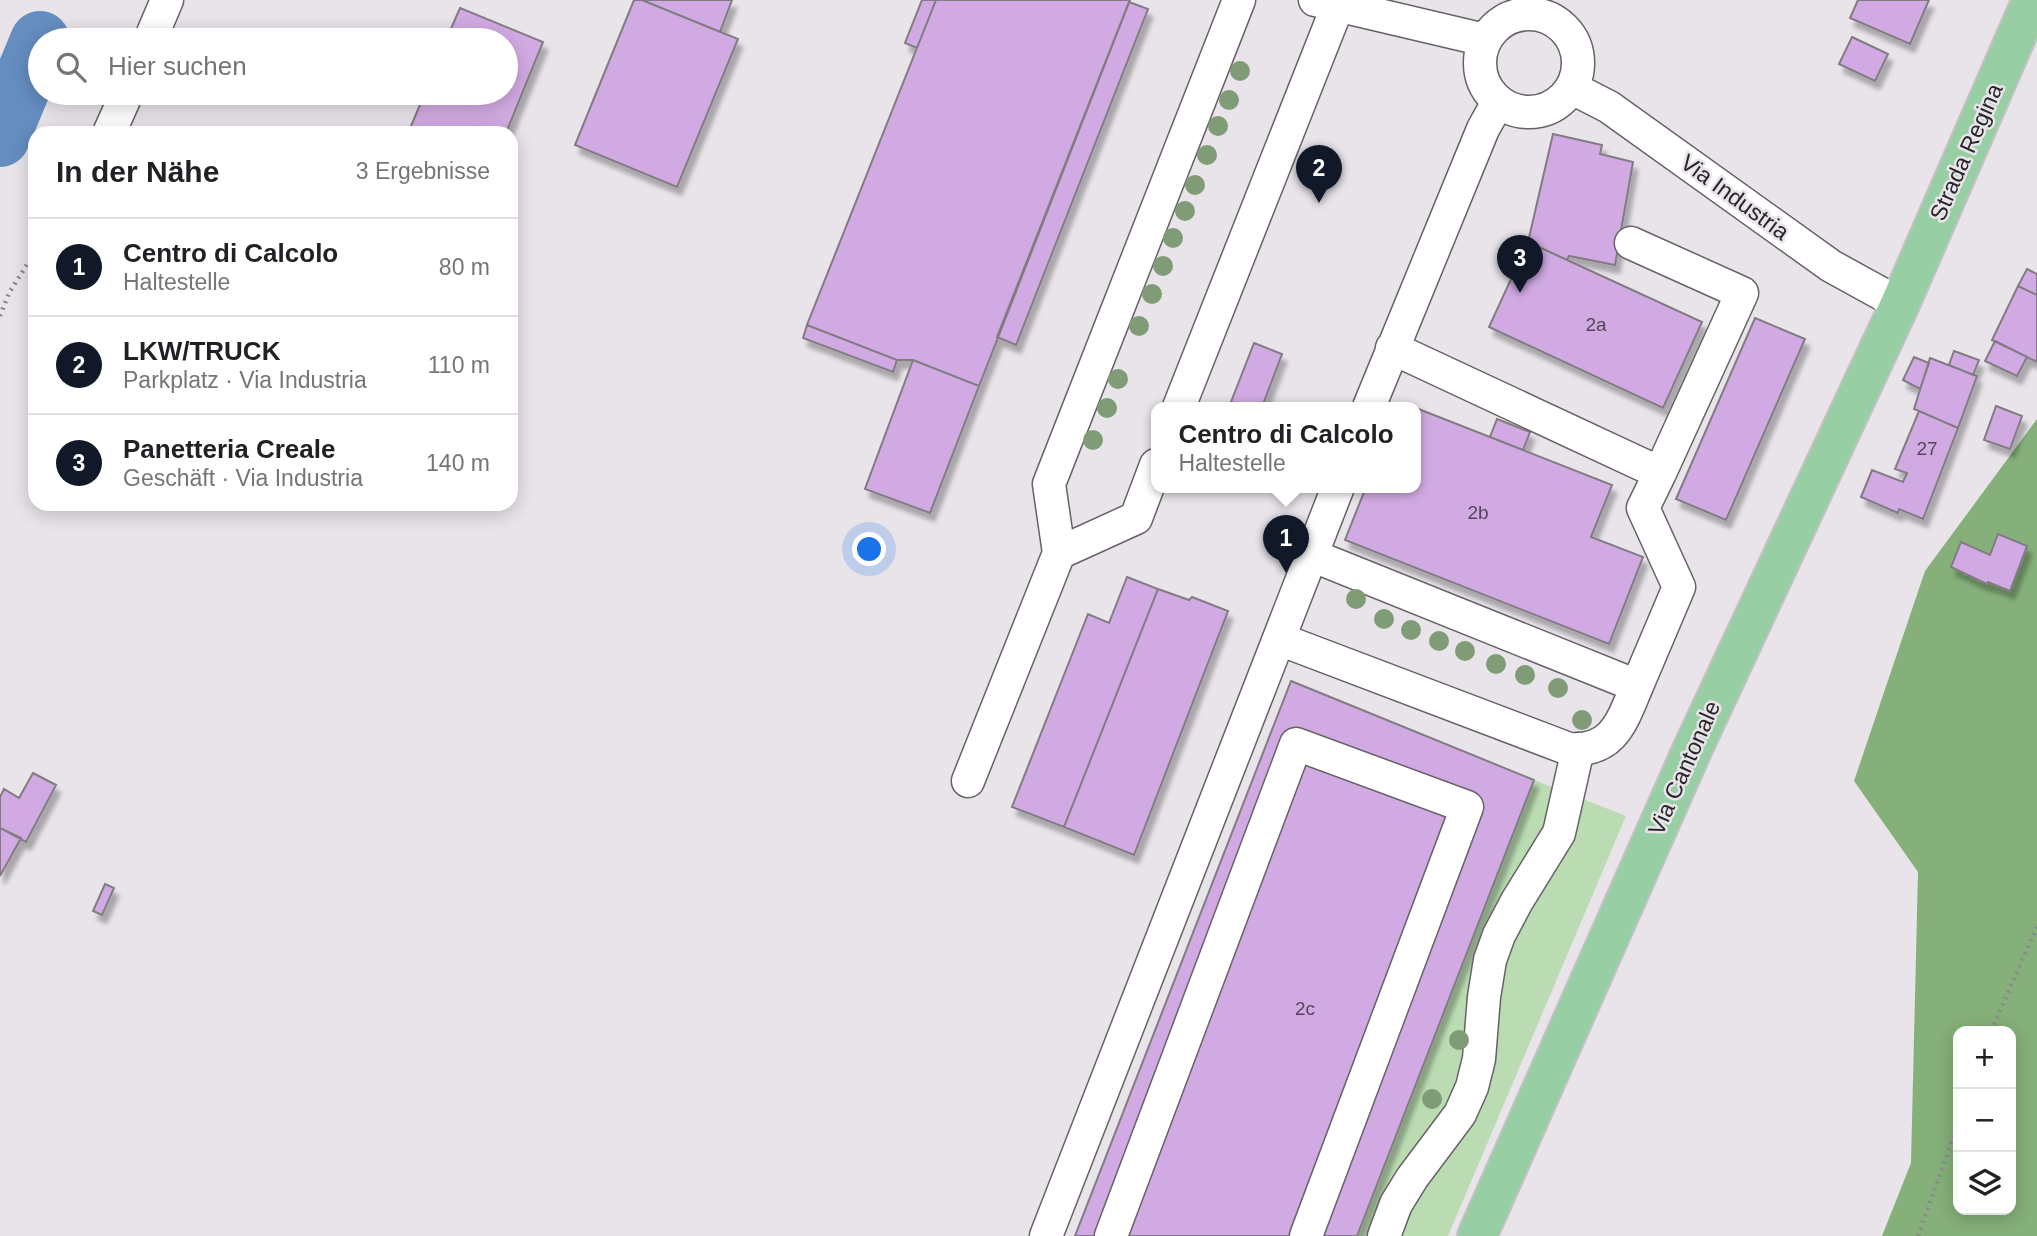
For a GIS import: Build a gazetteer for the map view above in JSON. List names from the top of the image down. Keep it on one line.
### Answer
{"streets":{"main road":["Strada Regina","Via Cantonale"],"street":["Via Industria"]},"crossings":[["Strada Regina","Via Industria"],["Strada Regina","Via Cantonale"],["Via Industria","Via Cantonale"]],"house_numbers":["2a","27","2b","2c"],"page":{"search":"Hier suchen","heading":["In der Nähe","3 Ergebnisse"],"pins":["2","3","1"],"list":[{"mark":"1","name":"Centro di Calcolo","note":"Haltestelle","value":"80 m"},{"mark":"2","name":"LKW/TRUCK","note":"Parkplatz · Via Industria","value":"110 m"},{"mark":"3","name":"Panetteria Creale","note":"Geschäft · Via Industria","value":"140 m"}],"popup":["Centro di Calcolo","Haltestelle"],"map_buttons":["+","−"]}}
